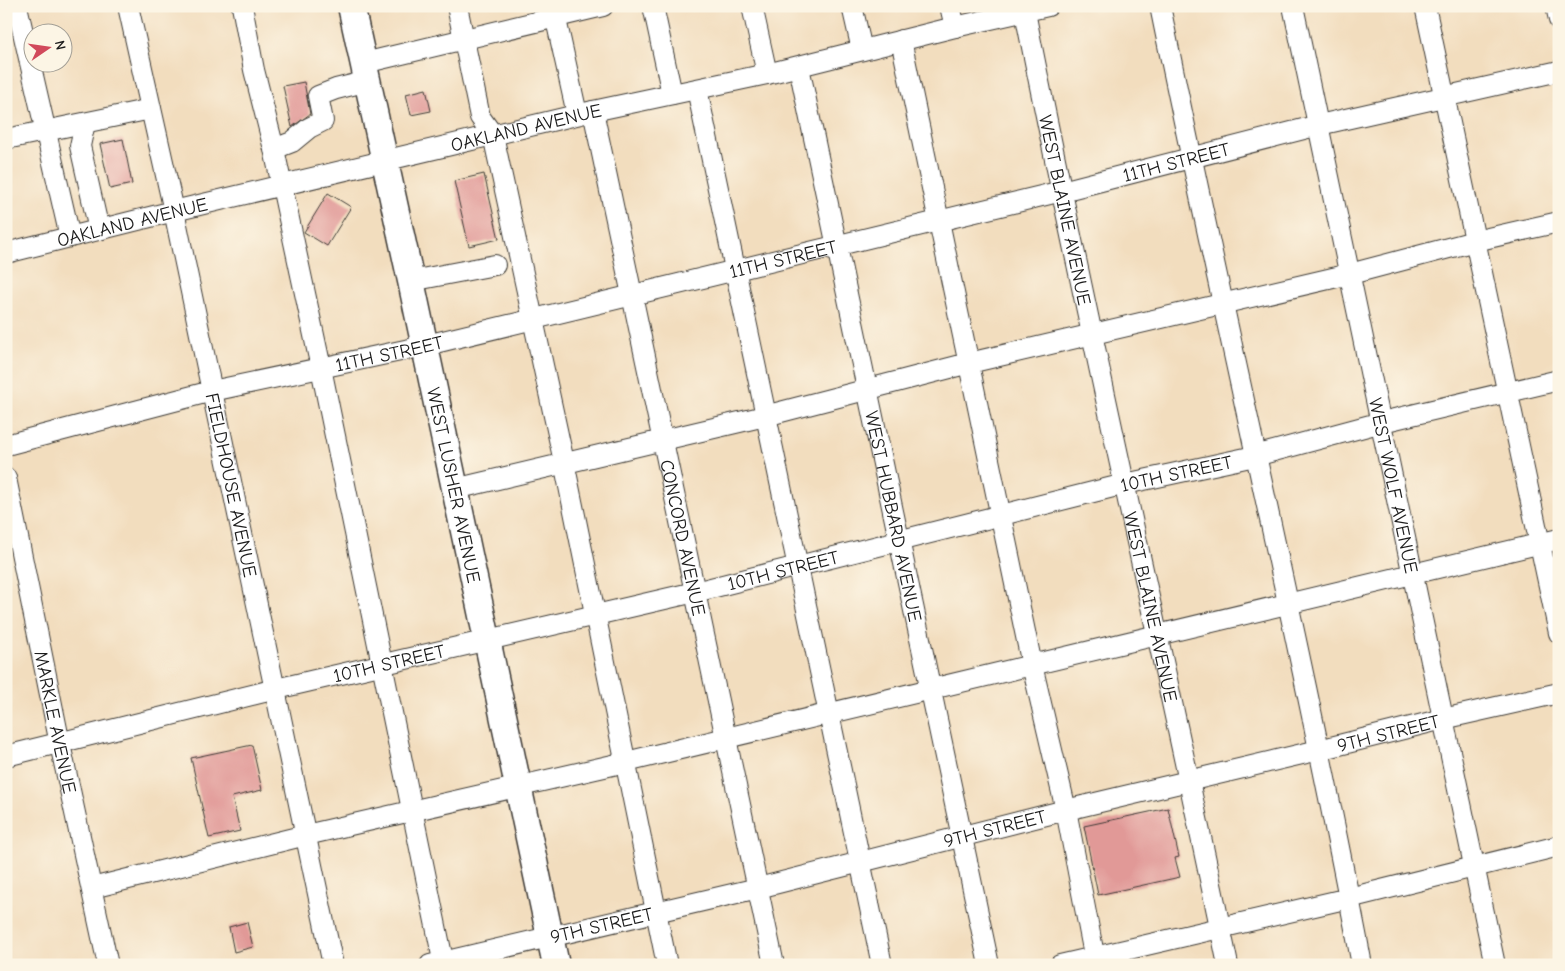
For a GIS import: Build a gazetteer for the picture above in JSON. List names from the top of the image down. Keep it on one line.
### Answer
{"streets":{"main road":["WEST LUSHER AVENUE"],"street":["OAKLAND AVENUE","11TH STREET","WEST BLAINE AVENUE","10TH STREET","FIELDHOUSE AVENUE","WEST WOLF AVENUE","WEST HUBBARD AVENUE","CONCORD AVENUE","MARKLE AVENUE","9TH STREET"]},"crossings":[["OAKLAND AVENUE","WEST BLAINE AVENUE"],["OAKLAND AVENUE","FIELDHOUSE AVENUE"],["OAKLAND AVENUE","WEST LUSHER AVENUE"],["OAKLAND AVENUE","WEST HUBBARD AVENUE"],["OAKLAND AVENUE","CONCORD AVENUE"],["11TH STREET","WEST BLAINE AVENUE"],["11TH STREET","FIELDHOUSE AVENUE"],["11TH STREET","WEST LUSHER AVENUE"],["11TH STREET","WEST WOLF AVENUE"],["11TH STREET","WEST HUBBARD AVENUE"],["11TH STREET","CONCORD AVENUE"],["WEST BLAINE AVENUE","10TH STREET"],["WEST BLAINE AVENUE","9TH STREET"],["10TH STREET","FIELDHOUSE AVENUE"],["10TH STREET","WEST LUSHER AVENUE"],["10TH STREET","WEST WOLF AVENUE"],["10TH STREET","WEST HUBBARD AVENUE"],["10TH STREET","CONCORD AVENUE"],["10TH STREET","MARKLE AVENUE"],["WEST LUSHER AVENUE","9TH STREET"],["WEST WOLF AVENUE","9TH STREET"],["WEST HUBBARD AVENUE","9TH STREET"],["CONCORD AVENUE","9TH STREET"]],"north":"right"}
